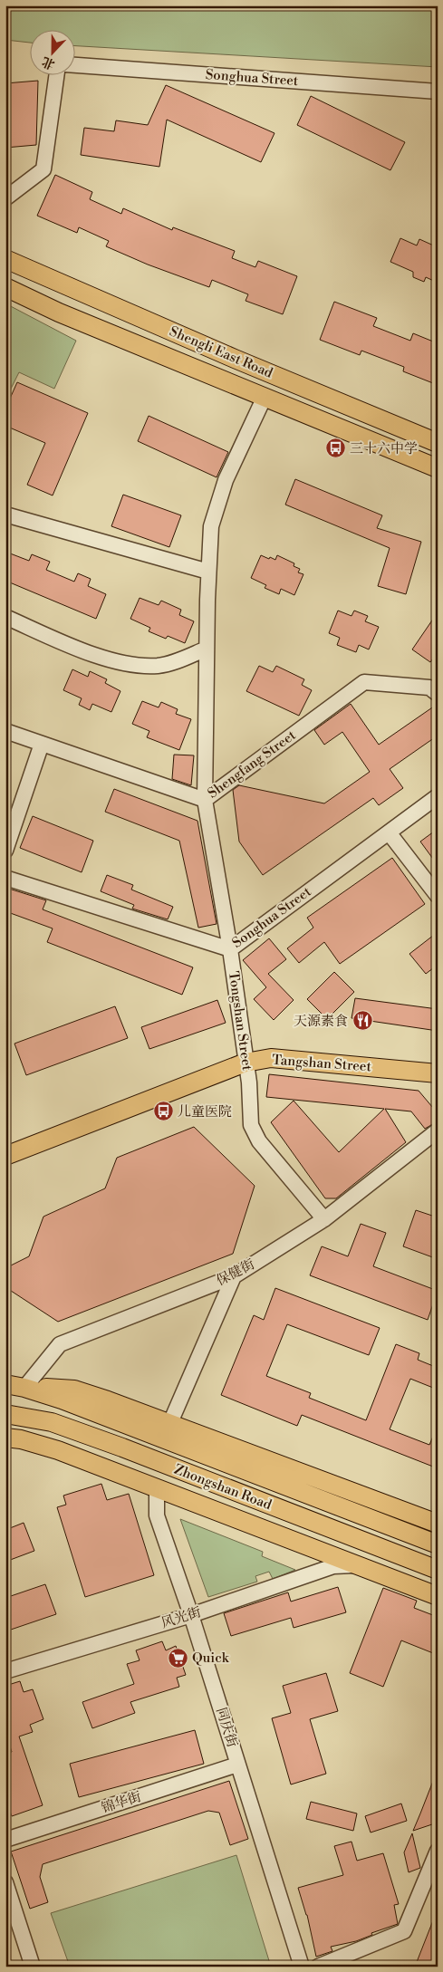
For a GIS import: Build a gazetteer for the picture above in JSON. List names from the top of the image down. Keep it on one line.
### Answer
{"streets":{"main road":["Shengli East Road","Tangshan Street","Zhongshan Road"],"street":["Songhua Street","Shengfang Street","Tongshan Street","保健街","风光街","同庆街","锦华街"]},"crossings":[["Songhua Street","Tongshan Street"],["Shengfang Street","Tongshan Street"],["Tongshan Street","Tangshan Street"],["Tongshan Street","保健街"],["保健街","Zhongshan Road"],["风光街","同庆街"],["同庆街","锦华街"]],"places":{"bus stop":["三十六中学","儿童医院"],"restaurant":["天源素食"],"supermarket":["Quick"]},"north":"bottom"}
